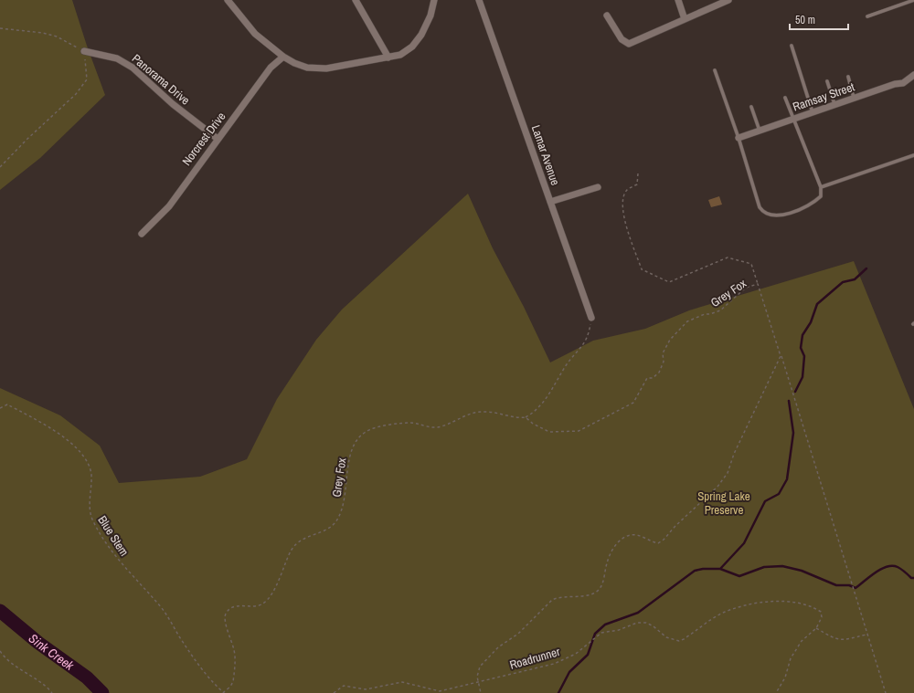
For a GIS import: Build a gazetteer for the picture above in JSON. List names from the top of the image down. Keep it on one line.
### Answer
{"streets":{"street":["Panorama Drive","Ramsay Street","Norcrest Drive","Lamar Avenue"],"path":["Grey Fox","Blue Stem","Roadrunner"]},"crossings":[["Panorama Drive","Norcrest Drive"],["Grey Fox","Blue Stem"]],"water":["Sink Creek"],"parks":["Spring Lake Preserve"],"scale_bar":"50 m"}
